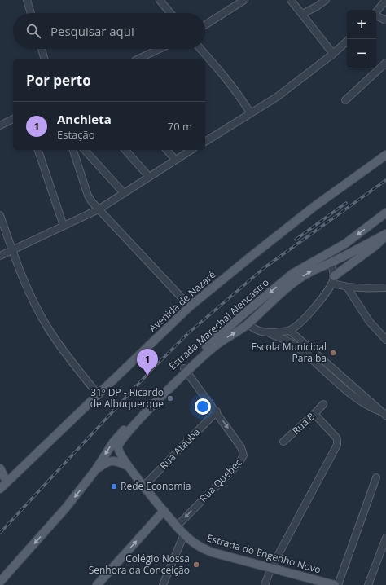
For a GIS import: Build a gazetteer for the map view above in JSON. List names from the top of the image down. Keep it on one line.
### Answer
{"streets":{"main road":["Avenida de Nazaré","Estrada Marechal Alencastro","Estrada do Engenho Novo"],"street":["Rua B","Rua Ataúba","Rua Quebec"]},"crossings":[["Estrada Marechal Alencastro","Rua Quebec"],["Estrada Marechal Alencastro","Estrada do Engenho Novo"],["Rua Ataúba","Rua Quebec"],["Rua Ataúba","Estrada do Engenho Novo"],["Rua Quebec","Estrada do Engenho Novo"]],"one_way":["Rua Quebec"],"places":["Escola Municipal Paraíba","31º DP - Ricardo de Albuquerque","Rede Economia","Colégio Nossa Senhora da Conceição"],"page":{"map_buttons":["+","−"],"search":"Pesquisar aqui","heading":"Por perto","list":[{"mark":"1","name":"Anchieta","note":"Estação","value":"70 m"}],"pins":"1"}}
